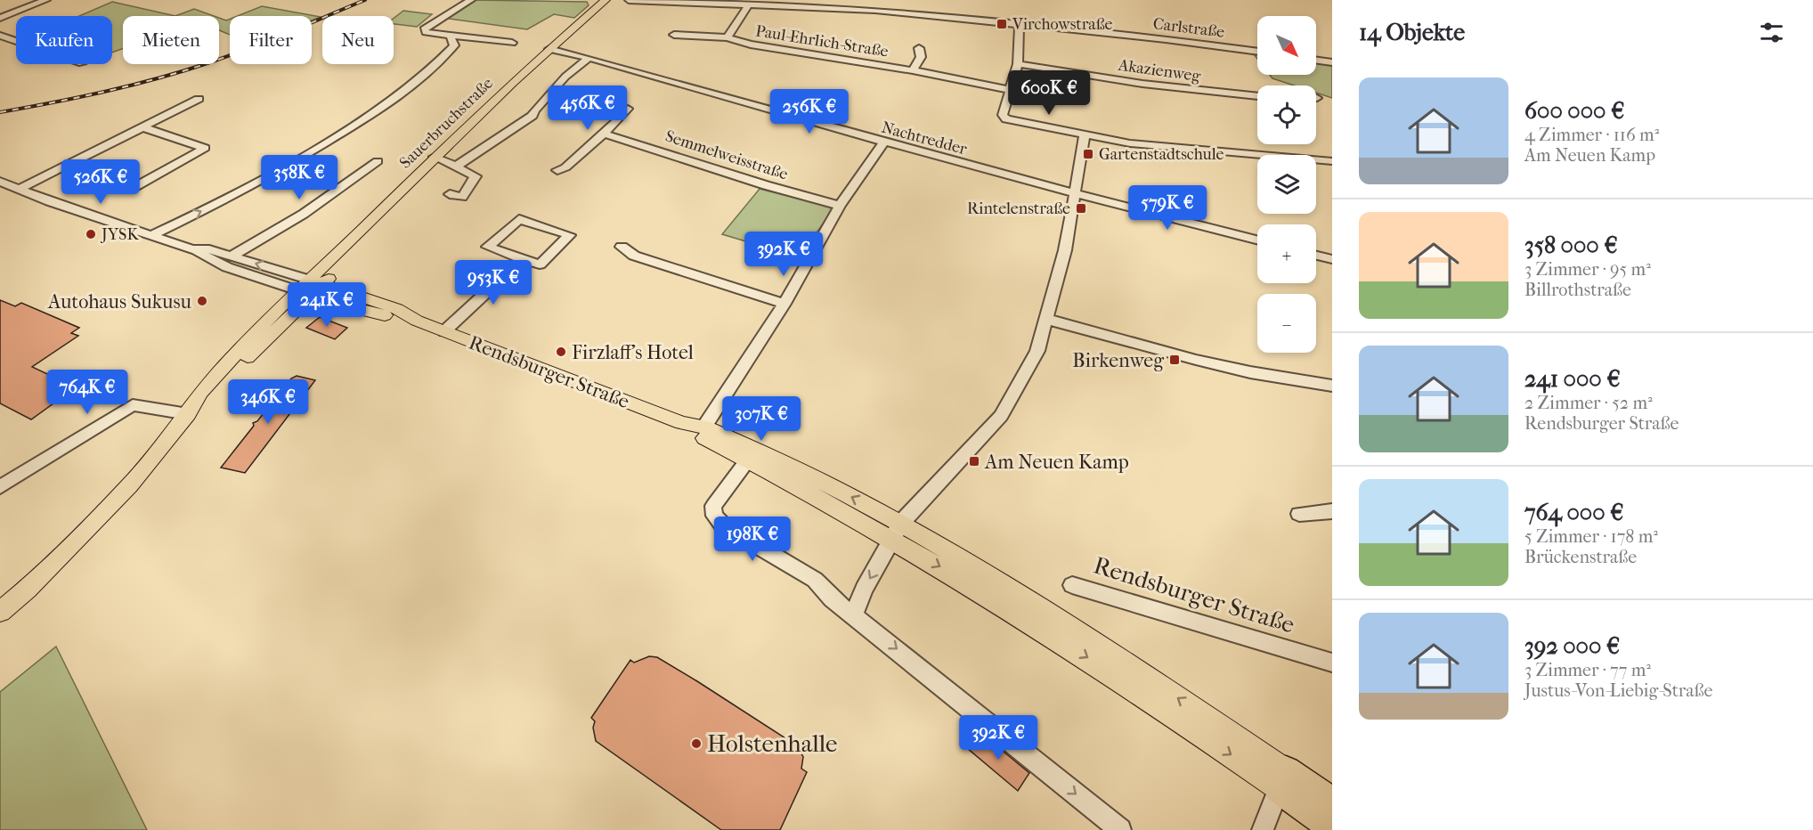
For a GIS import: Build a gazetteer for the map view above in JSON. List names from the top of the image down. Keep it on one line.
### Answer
{"streets":{"main road":["Sauerbruchstraße","Rendsburger Straße"],"street":["Carlstraße","Paul-Ehrlich-Straße","Akazienweg","Nachtredder","Semmelweisstraße"]},"crossings":[["Carlstraße","Paul-Ehrlich-Straße"],["Sauerbruchstraße","Nachtredder"],["Sauerbruchstraße","Rendsburger Straße"]],"places":{"transit":["Virchowstraße","Gartenstadtschule","Rintelenstraße","Birkenweg","Am Neuen Kamp"],"other":["JYSK","Autohaus Sukusu","Firzlaff's Hotel","Holstenhalle"]},"north":"bottom right","page":{"heading":"14 Objekte","map_buttons":["+","−"],"chip":["Kaufen","Mieten","Filter","Neu"],"list":[{"name":"600 000 €","note":"4 Zimmer · 116 m² · Am Neuen Kamp"},{"name":"358 000 €","note":"3 Zimmer · 95 m² · Billrothstraße"},{"name":"241 000 €","note":"2 Zimmer · 52 m² · Rendsburger Straße"},{"name":"764 000 €","note":"5 Zimmer · 178 m² · Brückenstraße"},{"name":"392 000 €","note":"3 Zimmer · 77 m² · Justus-Von-Liebig-Straße"}],"price":["600K €","456K €","256K €","358K €","526K €","579K €","392K €","953K €","241K €","764K €","346K €","307K €","198K €","392K €"]}}
